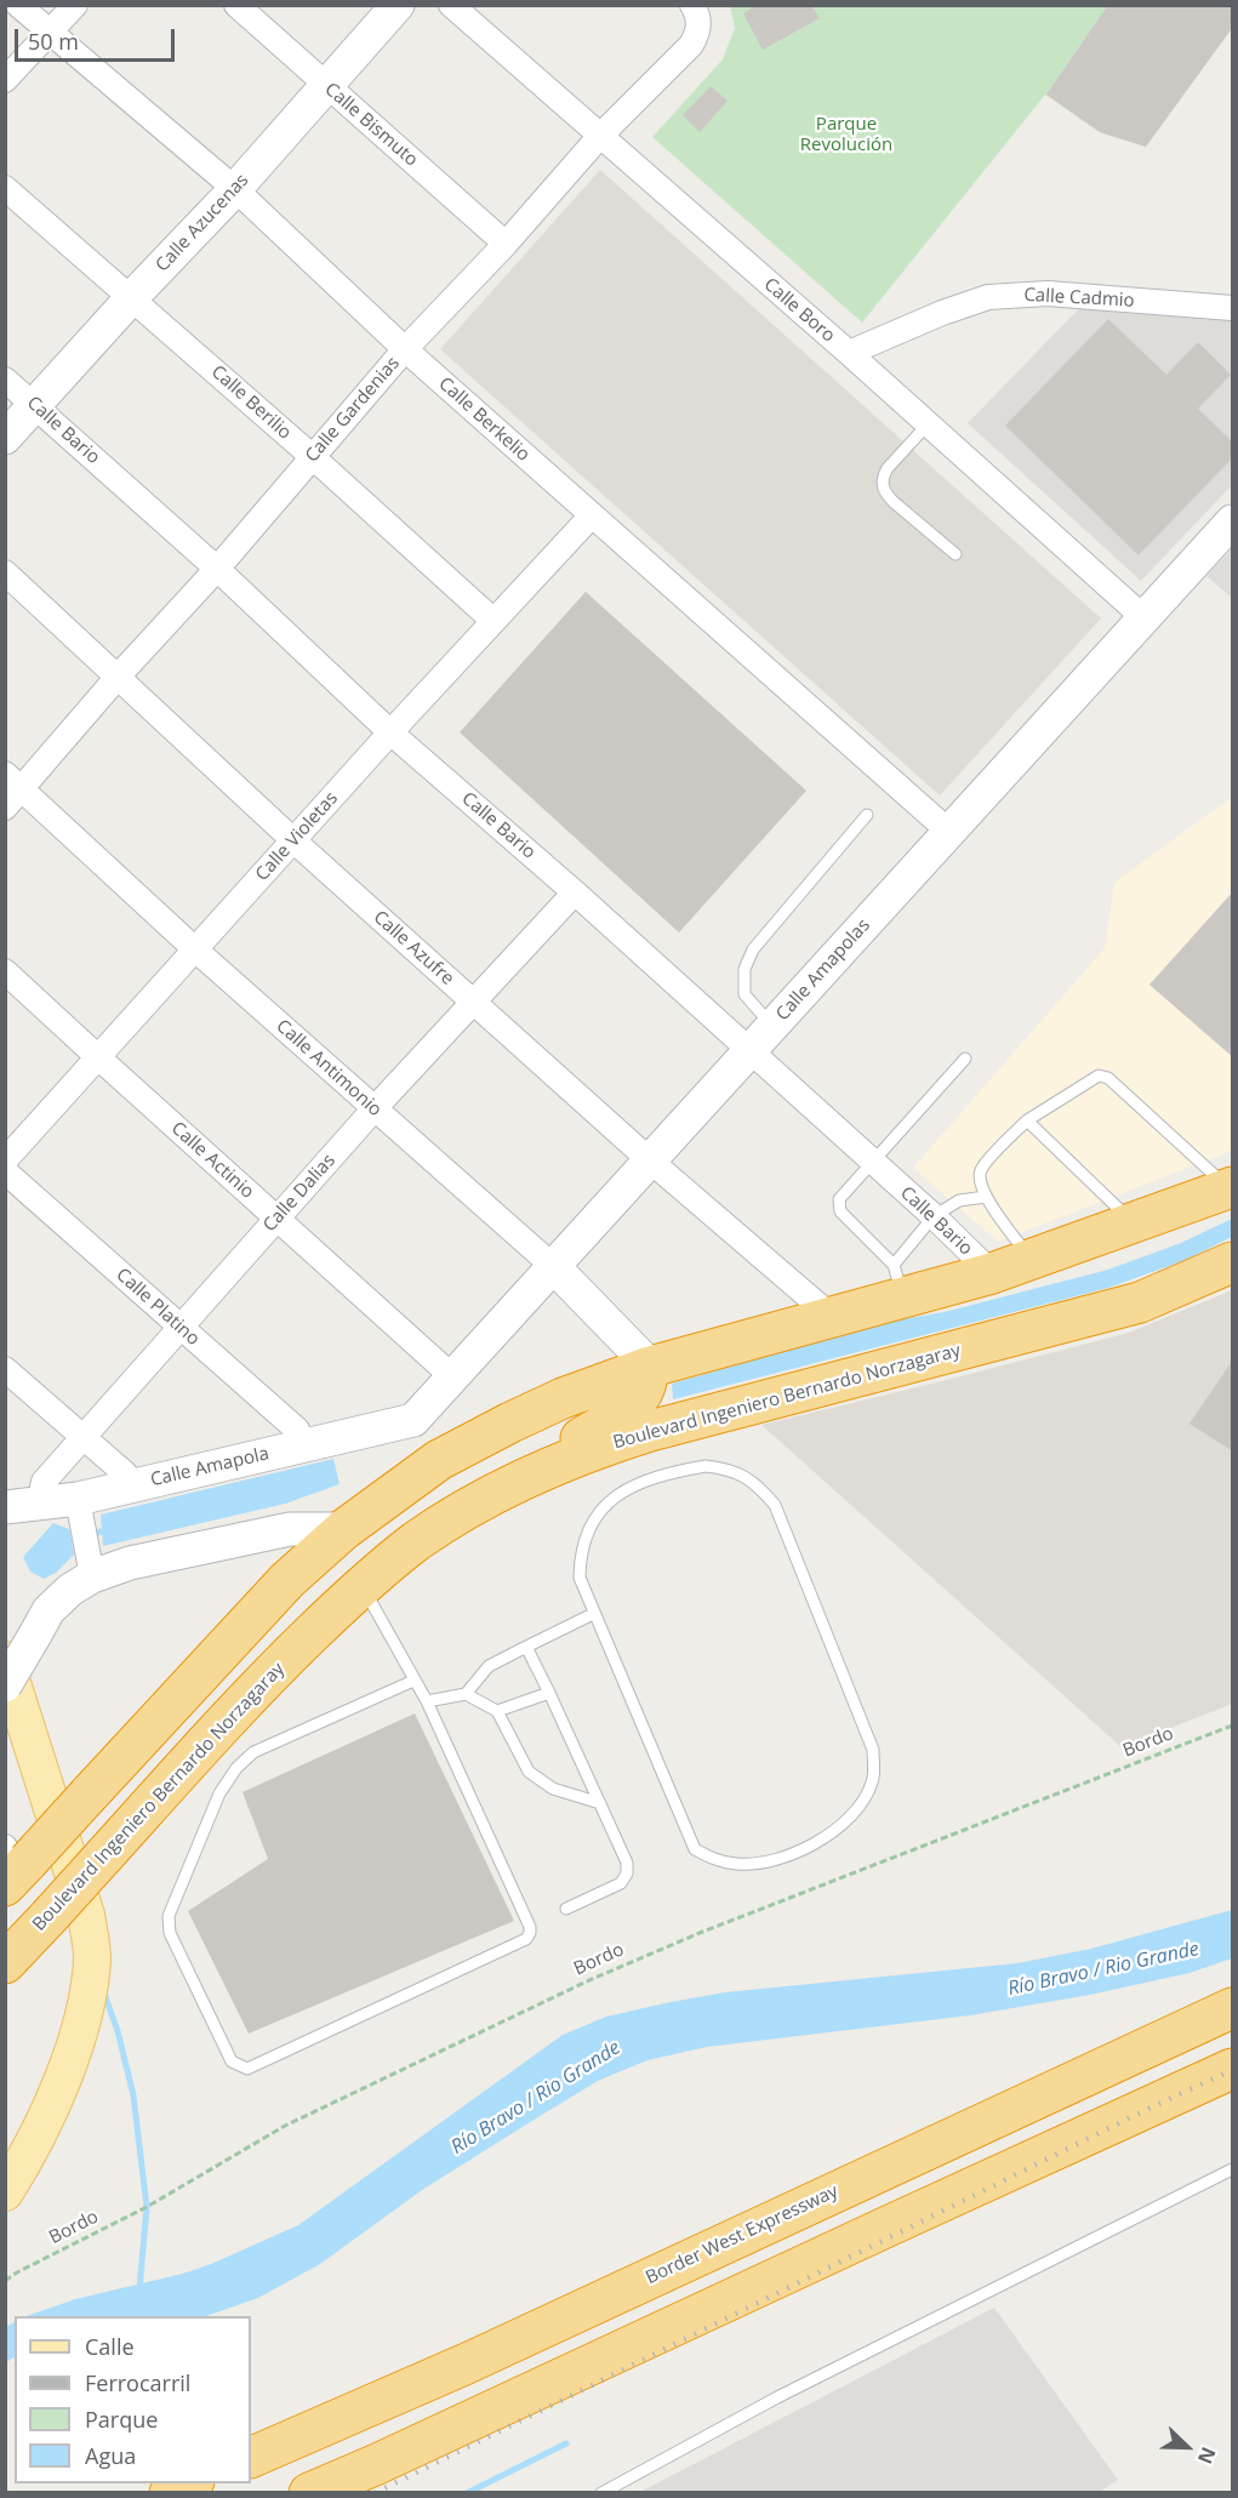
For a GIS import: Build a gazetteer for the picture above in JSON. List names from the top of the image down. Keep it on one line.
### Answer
{"streets":{"highway":["Boulevard Ingeniero Bernardo Norzagaray","Border West Expressway"],"street":["Calle Bismuto","Calle Azucenas","Calle Cadmio","Calle Boro","Calle Berilio","Calle Gardenias","Calle Berkelio","Calle Bario","Calle Violetas","Calle Azufre","Calle Amapolas","Calle Antimonio","Calle Actinio","Calle Dalias","Calle Platino","Calle Amapola"],"path":["Bordo"]},"crossings":[["Calle Bismuto","Calle Azucenas"],["Calle Bismuto","Calle Gardenias"],["Calle Azucenas","Calle Berilio"],["Calle Azucenas","Calle Berkelio"],["Calle Azucenas","Calle Bario"],["Calle Cadmio","Calle Boro"],["Calle Boro","Calle Gardenias"],["Calle Boro","Calle Amapolas"],["Calle Berilio","Calle Gardenias"],["Calle Berilio","Calle Violetas"],["Calle Gardenias","Calle Berkelio"],["Calle Gardenias","Calle Bario"],["Calle Gardenias","Calle Azufre"],["Calle Gardenias","Calle Antimonio"],["Calle Berkelio","Calle Violetas"],["Calle Berkelio","Calle Amapolas"],["Calle Bario","Calle Violetas"],["Calle Bario","Calle Amapolas"],["Calle Bario","Calle Dalias"],["Calle Violetas","Calle Azufre"],["Calle Violetas","Calle Antimonio"],["Calle Violetas","Calle Actinio"],["Calle Azufre","Calle Amapolas"],["Calle Azufre","Calle Dalias"],["Calle Amapolas","Calle Antimonio"],["Calle Amapolas","Calle Actinio"],["Calle Amapolas","Calle Amapola"],["Calle Antimonio","Calle Dalias"],["Calle Actinio","Calle Dalias"],["Calle Dalias","Calle Platino"],["Calle Dalias","Calle Amapola"],["Calle Platino","Calle Amapola"]],"water":["Río Bravo / Rio Grande"],"parks":["Parque Revolución"],"legend":["Calle","Ferrocarril","Parque","Agua"],"scale_bar":"50 m","north":"bottom right"}
